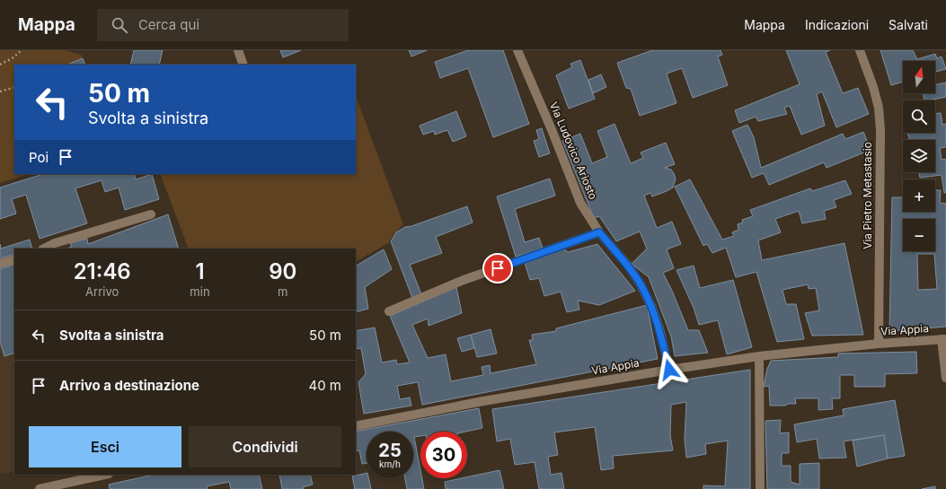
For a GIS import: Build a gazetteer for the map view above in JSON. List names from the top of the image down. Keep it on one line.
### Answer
{"streets":{"street":["Via Ludovico Ariosto","Via Pietro Metastasio","Via Appia"]},"crossings":[["Via Ludovico Ariosto","Via Appia"],["Via Pietro Metastasio","Via Appia"]],"north":"top","page":{"header":"Mappa","search":"Cerca qui","nav":["Mappa","Indicazioni","Salvati"],"map_buttons":["+","−"],"turn":["50 m","Svolta a sinistra"],"then":"Poi","eta":["21:46","Arrivo","1","min","90","m"],"list":[{"name":"Svolta a sinistra","value":"50 m"},{"name":"Arrivo a destinazione","value":"40 m"}],"buttons":["Esci","Condividi"],"speed":"25 km/h","limit":"30"}}
